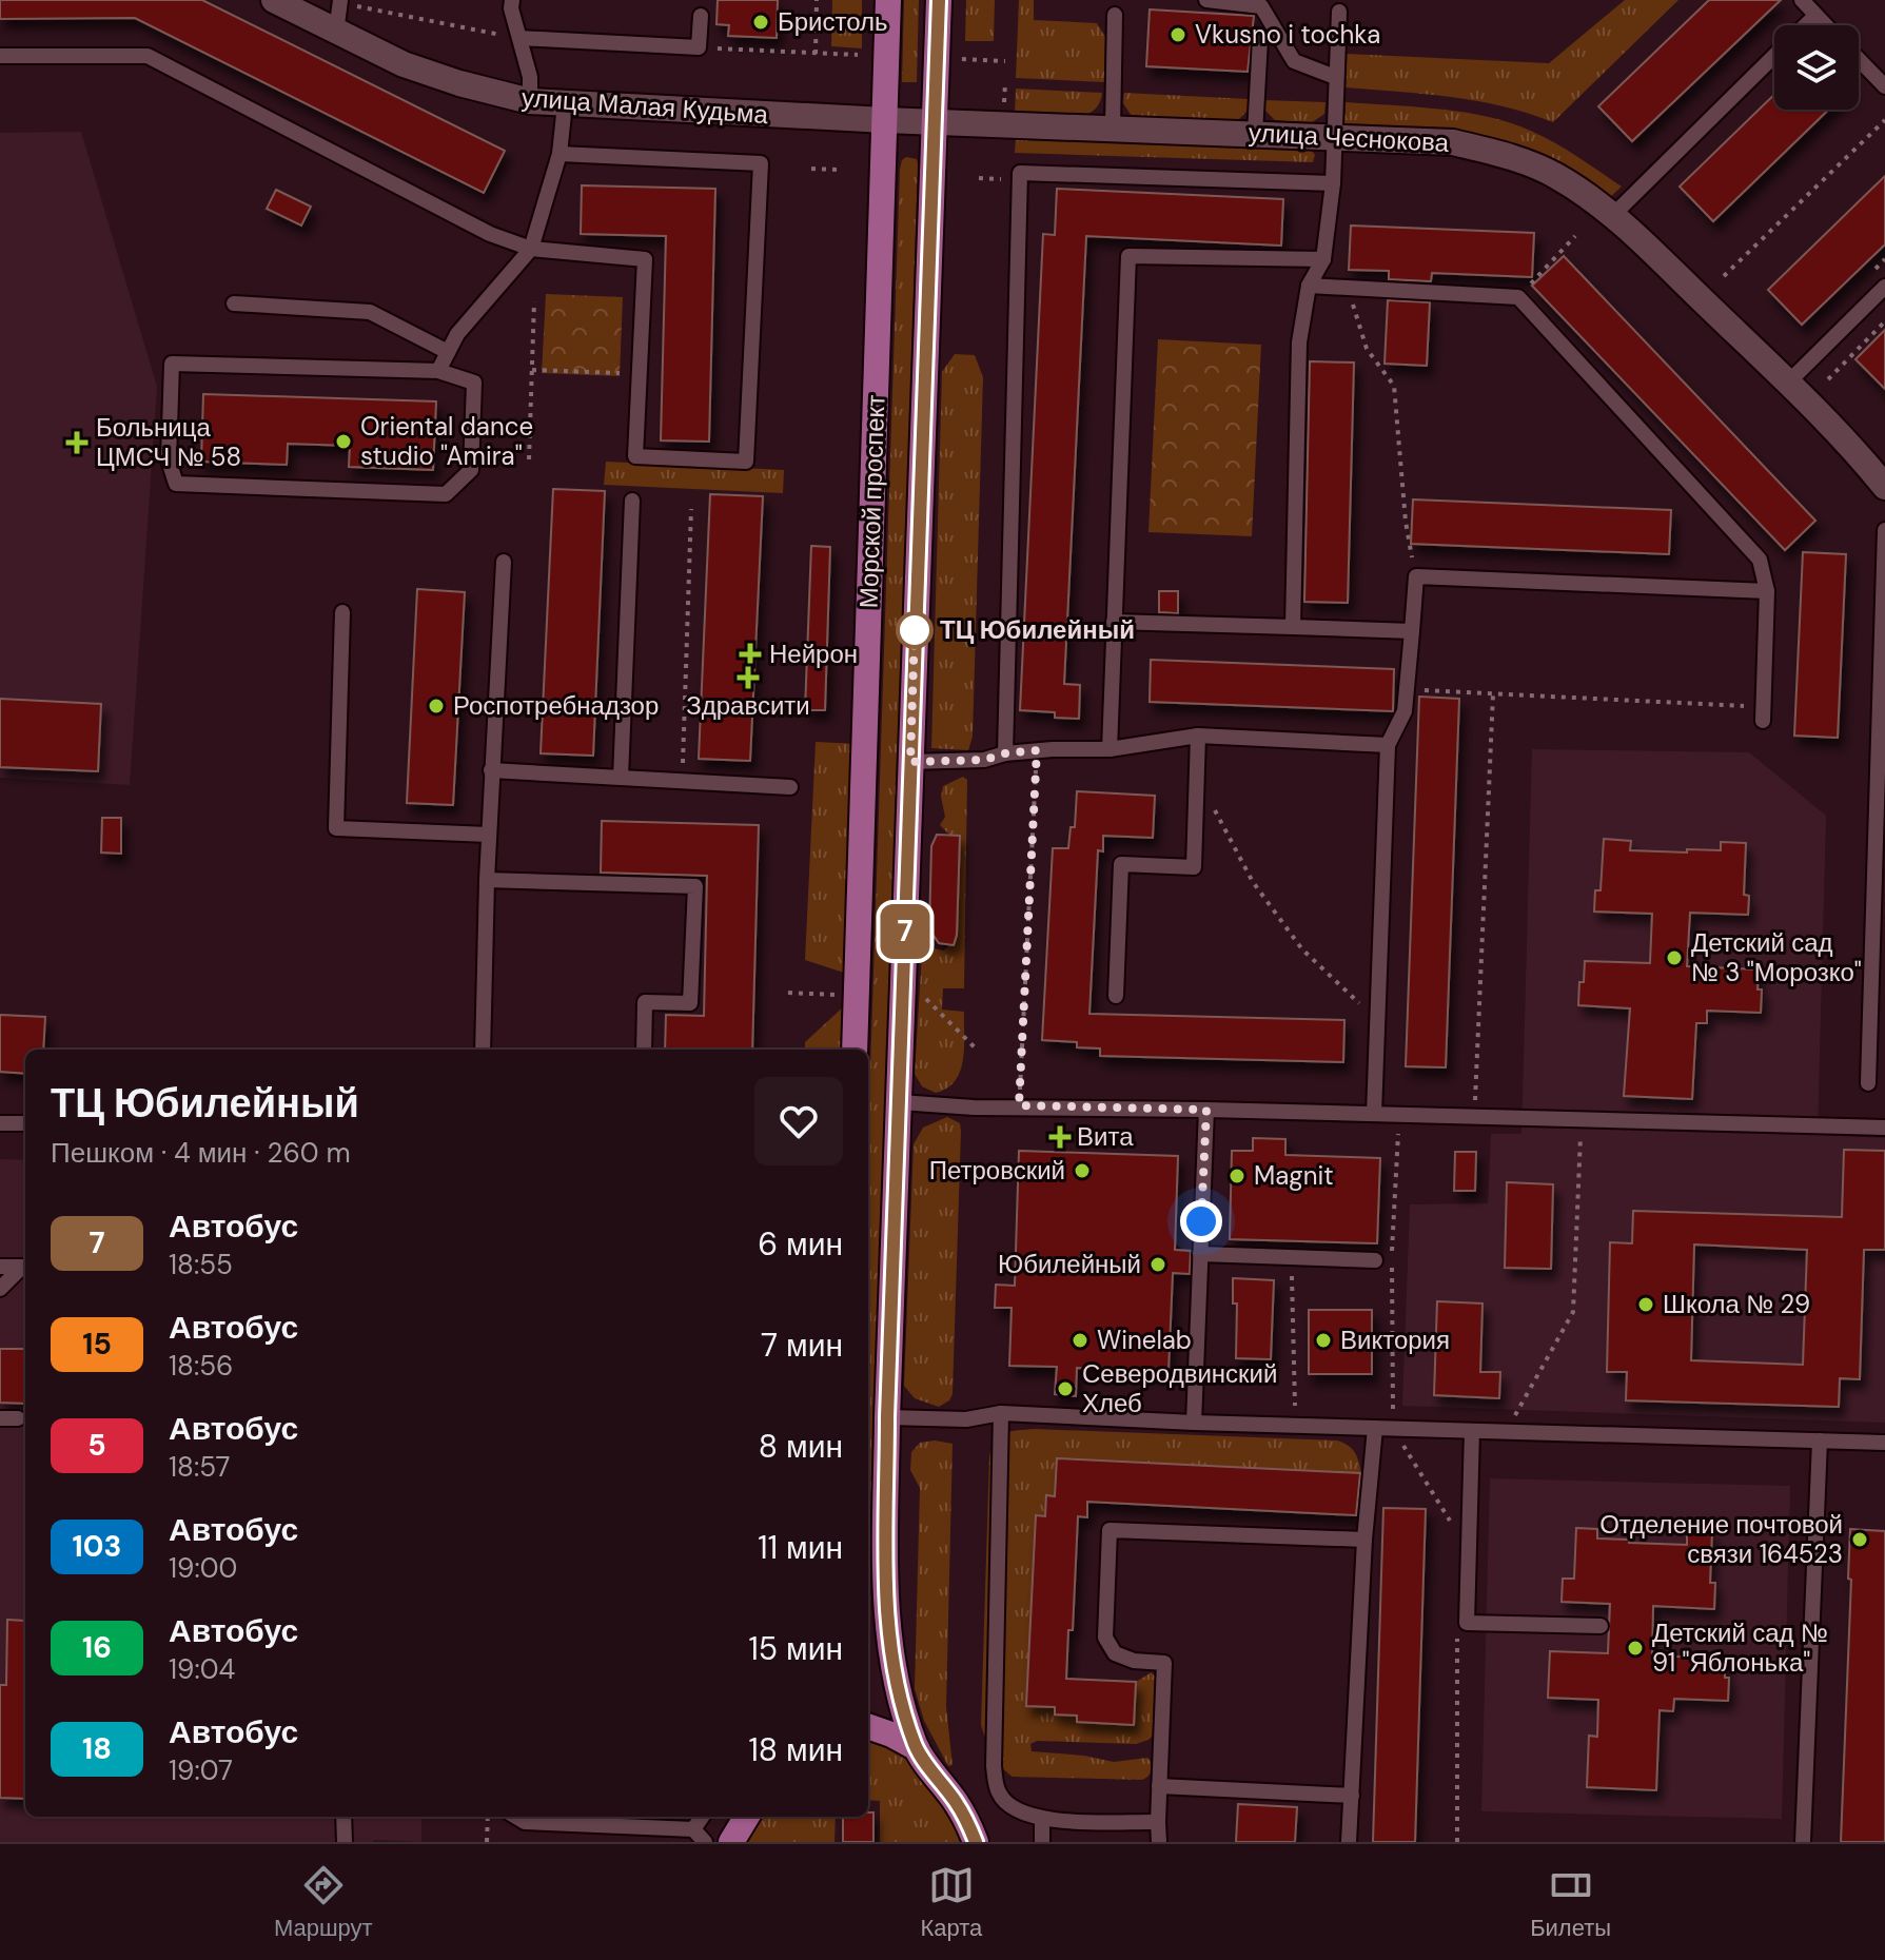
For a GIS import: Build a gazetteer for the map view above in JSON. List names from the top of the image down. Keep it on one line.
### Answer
{"streets":{"main road":["Морской проспект"],"street":["улица Малая Кудьма","улица Чеснокова"]},"crossings":[["улица Малая Кудьма","улица Чеснокова"],["улица Малая Кудьма","Морской проспект"],["улица Чеснокова","Морской проспект"]],"places":{"other":["Бристоль","Vkusno i tochka","Oriental dance studio \"Amira\"","ТЦ Юбилейный","Роспотребнадзор","Детский сад № 3 \"Морозко\"","Петровский","Magnit","Юбилейный","Школа № 29","Winelab","Виктория","Северодвинский Хлеб","Отделение почтовой связи 164523","Детский сад № 91 \"Яблонька\""],"health":["Больница ЦМСЧ № 58","Нейрон","Здравсити","Вита"]},"lines":["bus line 7"],"page":{"on_map":"7","heading":["ТЦ Юбилейный","Пешком · 4 мин · 260 m"],"list":[{"mark":"7","name":"Автобус","note":"18:55","value":"6 мин"},{"mark":"15","name":"Автобус","note":"18:56","value":"7 мин"},{"mark":"5","name":"Автобус","note":"18:57","value":"8 мин"},{"mark":"103","name":"Автобус","note":"19:00","value":"11 мин"},{"mark":"16","name":"Автобус","note":"19:04","value":"15 мин"},{"mark":"18","name":"Автобус","note":"19:07","value":"18 мин"}],"tabs":["Маршрут","Карта","Билеты"]}}
